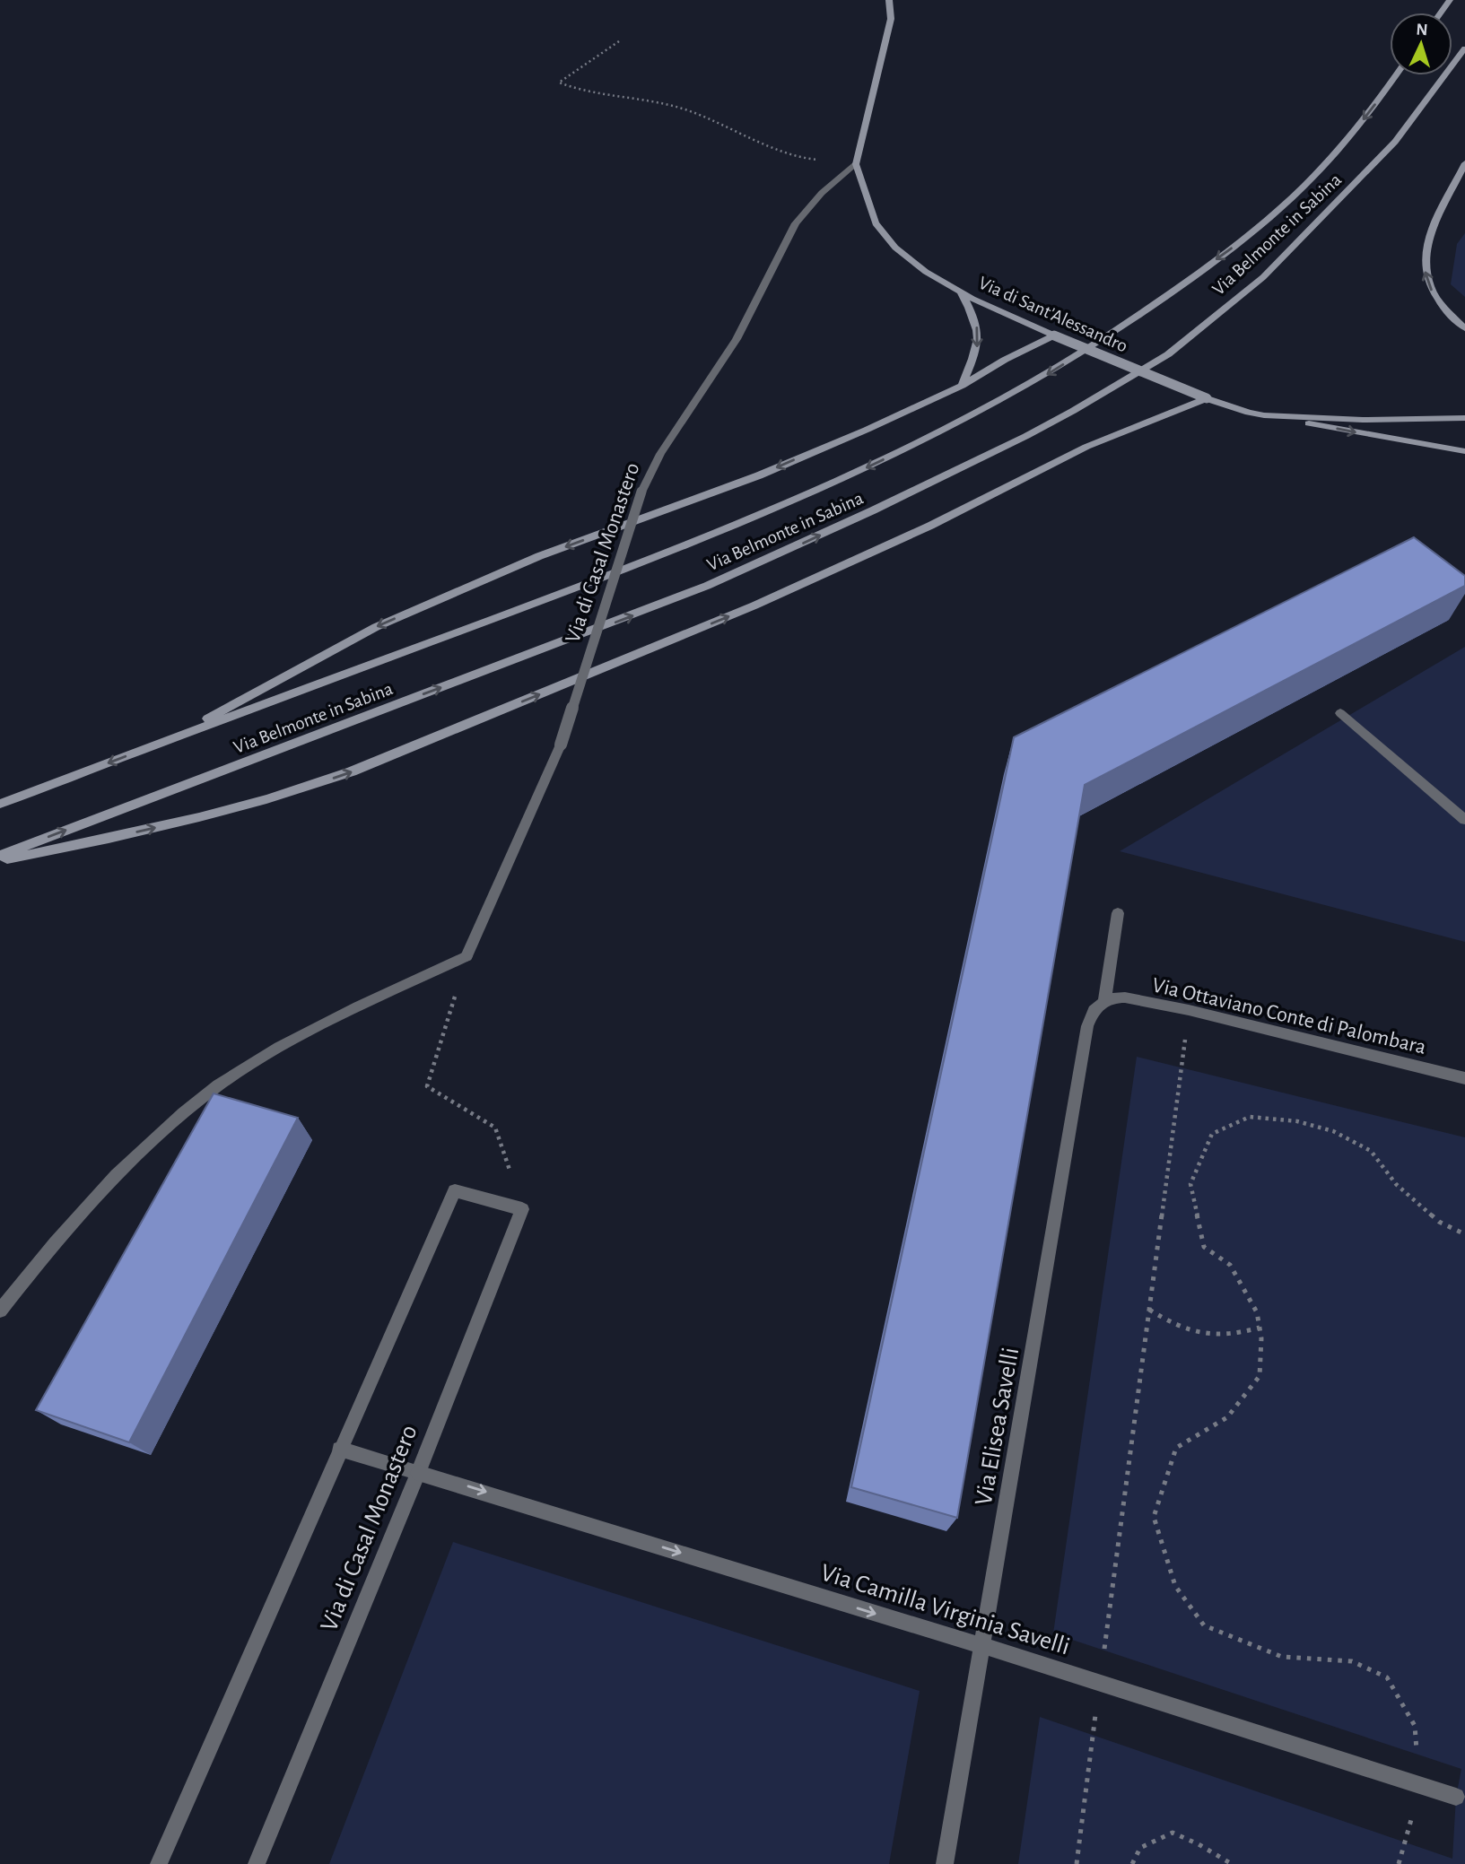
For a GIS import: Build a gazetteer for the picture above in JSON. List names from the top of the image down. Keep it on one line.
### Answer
{"streets":{"street":["Via Belmonte in Sabina","Via di Sant'Alessandro","Via di Casal Monastero","Via Ottaviano Conte di Palombara","Via Elisea Savelli","Via Camilla Virginia Savelli"]},"crossings":[["Via di Sant'Alessandro","Via di Casal Monastero"],["Via di Casal Monastero","Via Camilla Virginia Savelli"],["Via Ottaviano Conte di Palombara","Via Elisea Savelli"],["Via Elisea Savelli","Via Camilla Virginia Savelli"]],"one_way":["Via Camilla Virginia Savelli"],"north":"top"}
